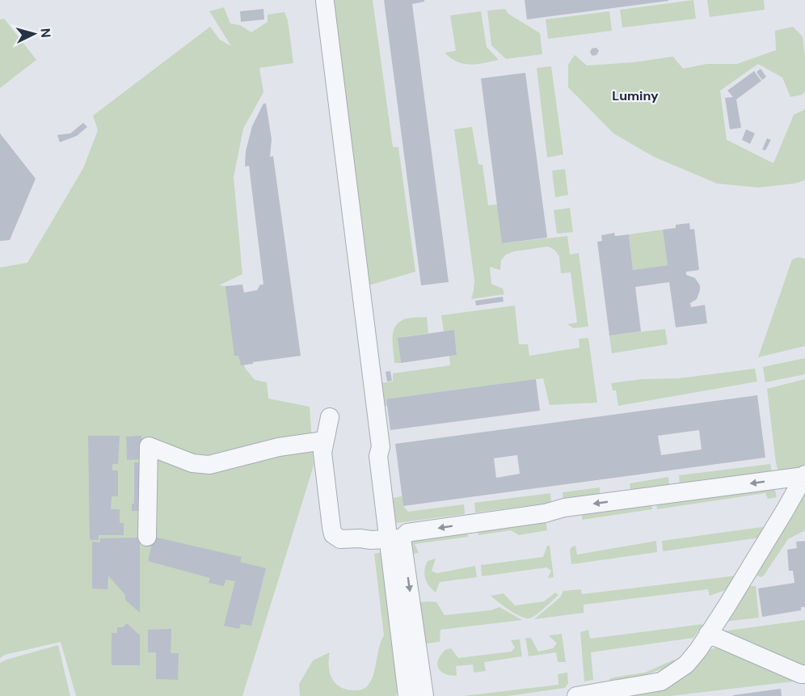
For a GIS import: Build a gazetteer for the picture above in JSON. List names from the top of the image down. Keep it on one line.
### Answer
{"districts":["Luminy"],"north":"right"}
